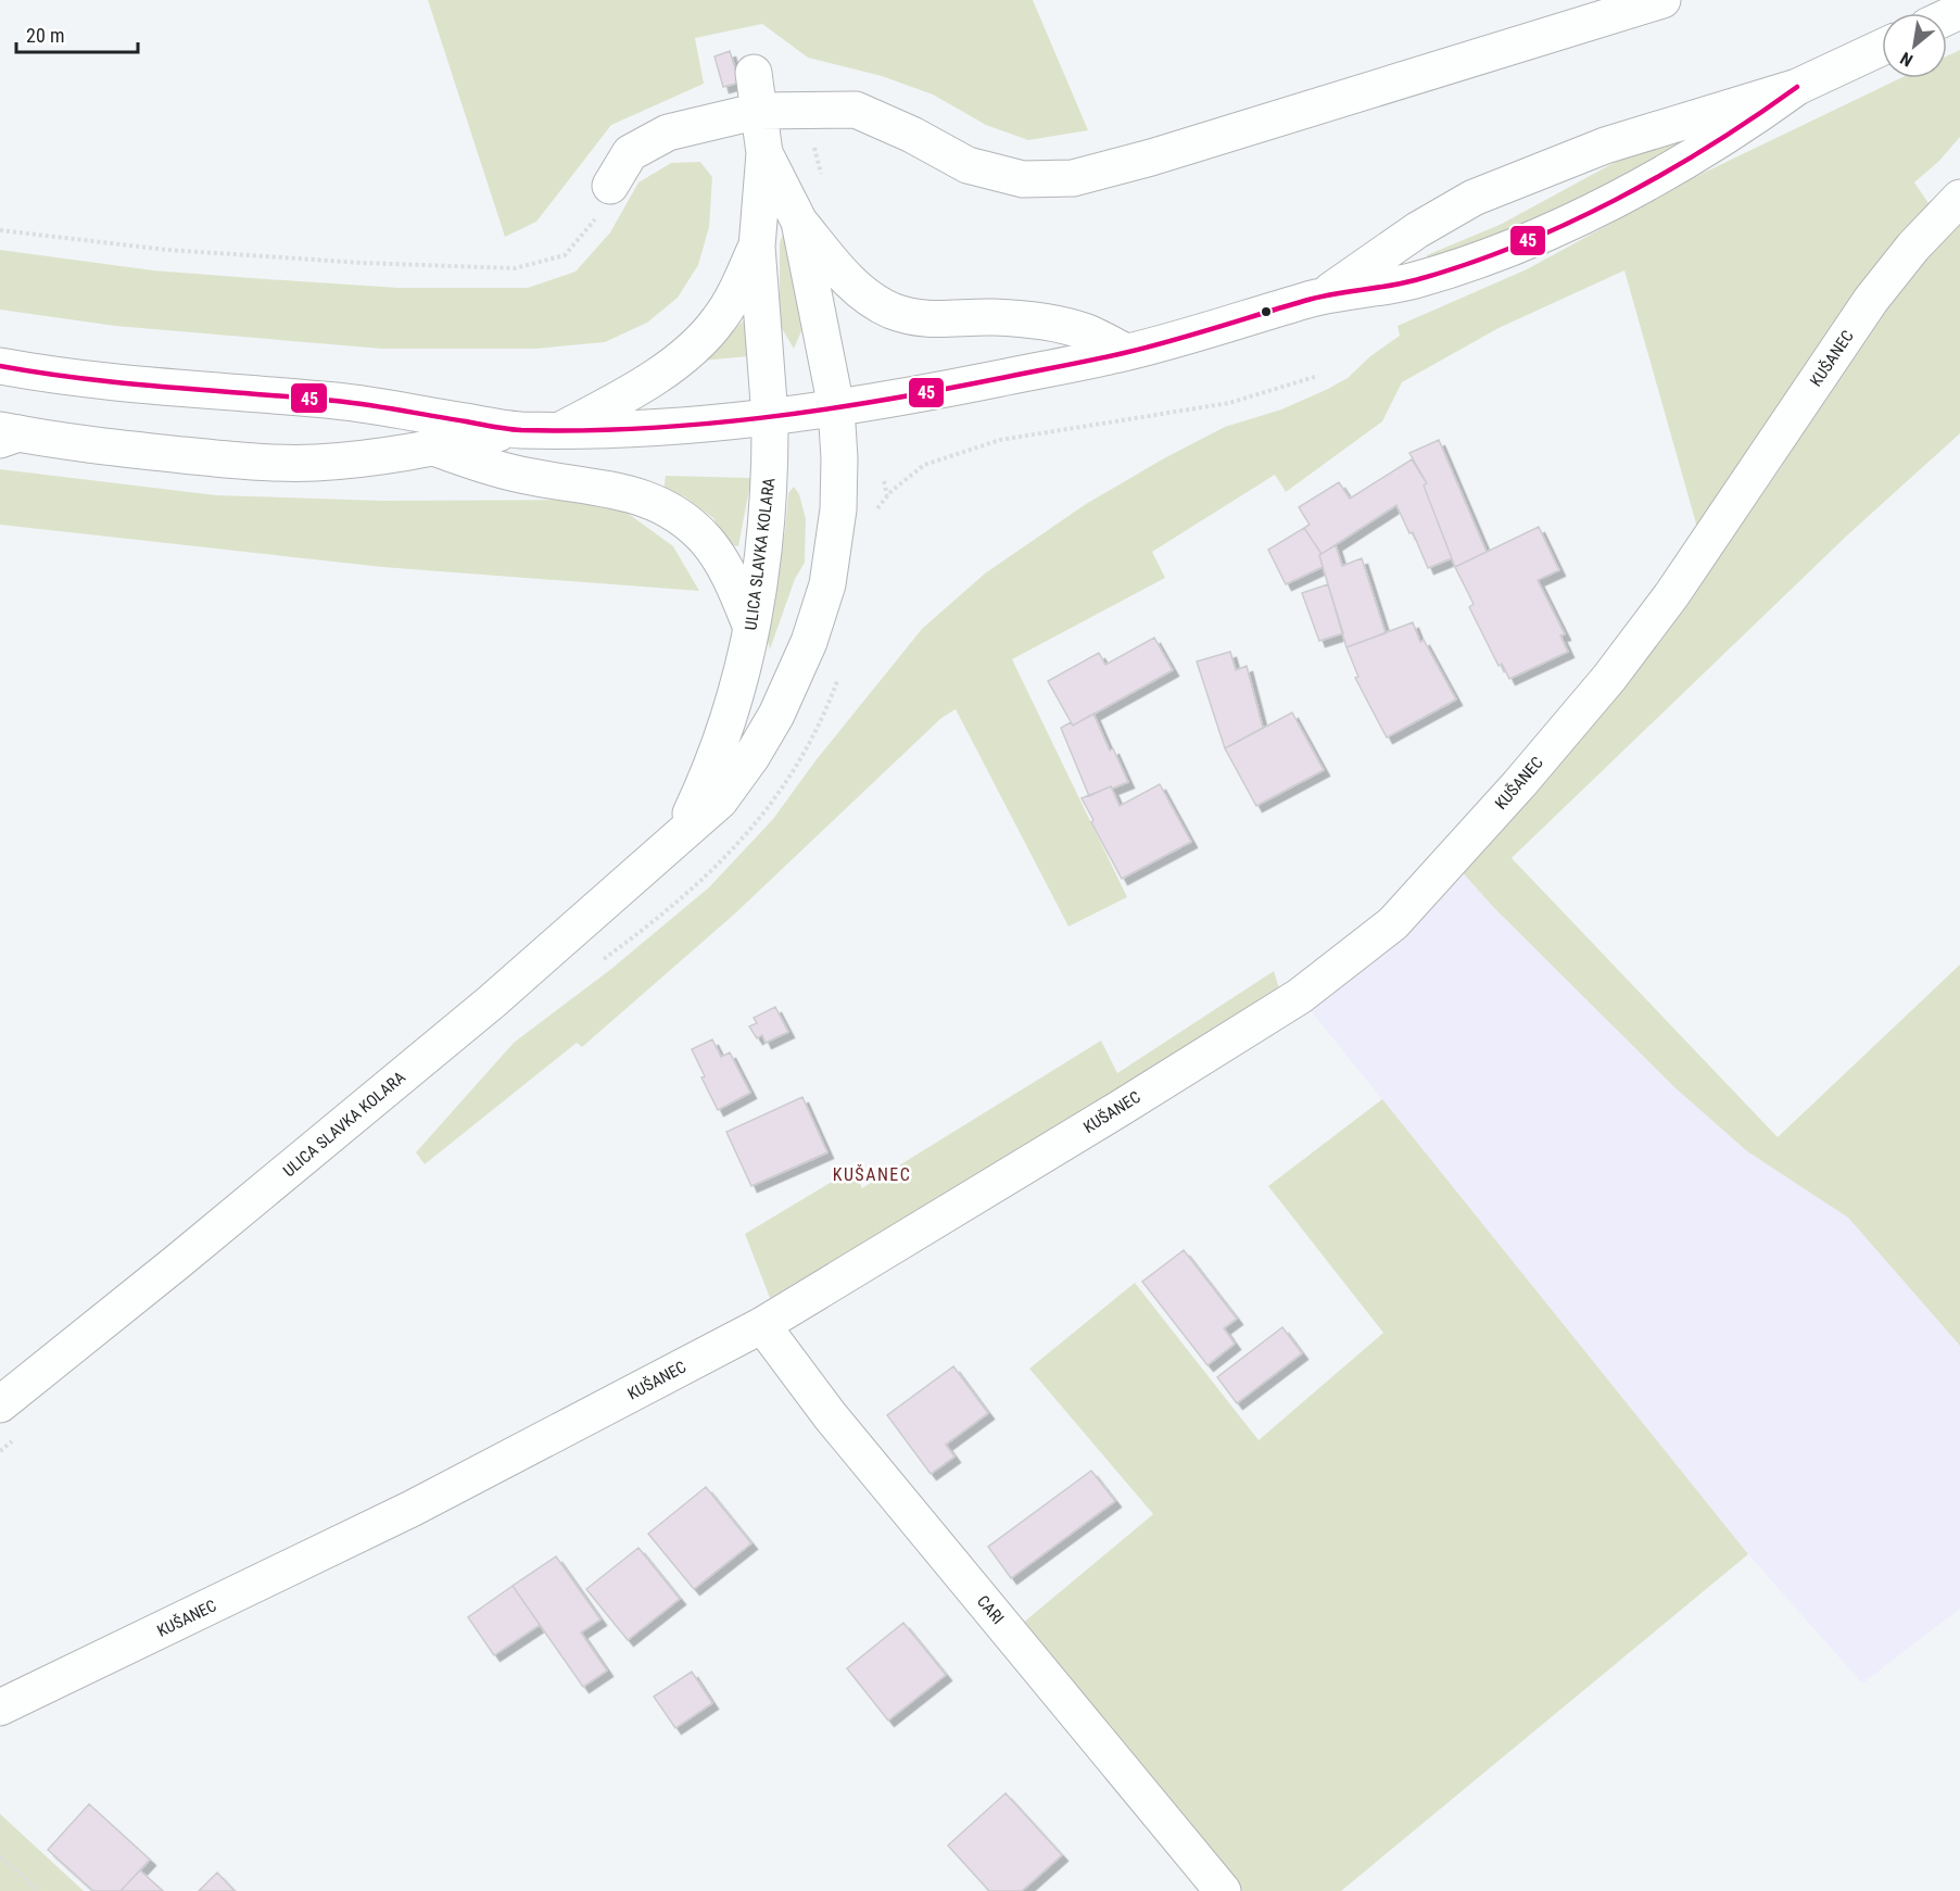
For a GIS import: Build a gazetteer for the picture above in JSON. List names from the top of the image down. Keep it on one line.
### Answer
{"streets":{"main road":["KUŠANEC","ULICA SLAVKA KOLARA","CARI"]},"crossings":[["KUŠANEC","CARI"]],"districts":["KUŠANEC"],"lines":["transit line 45"],"scale_bar":"20 m","north":"bottom left"}
